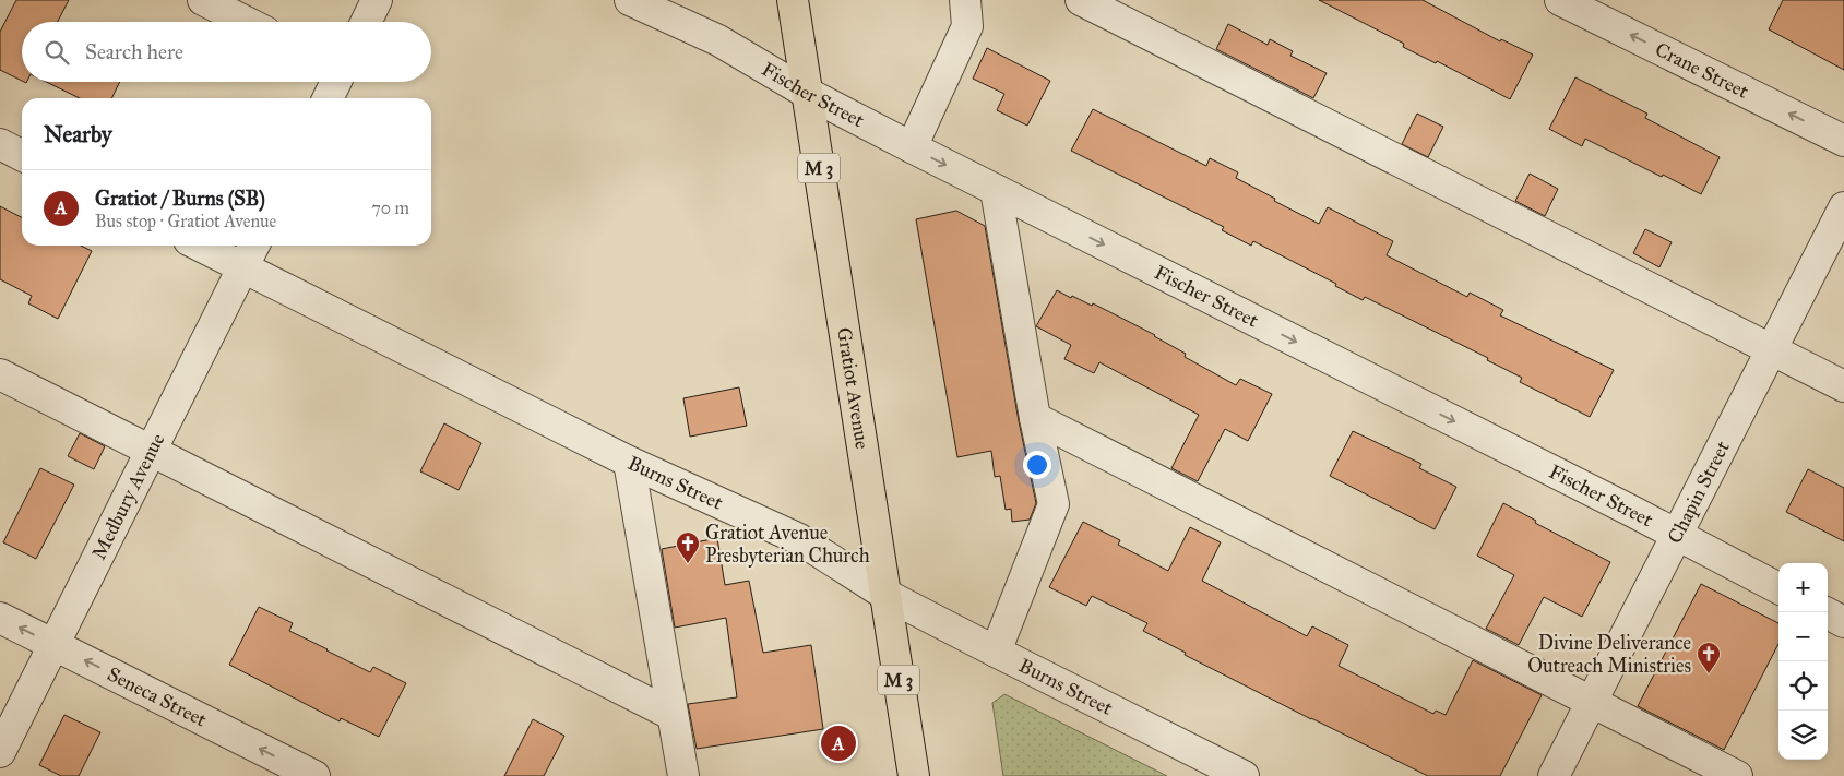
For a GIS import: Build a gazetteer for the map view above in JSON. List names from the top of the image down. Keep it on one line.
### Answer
{"streets":{"main road":["M 3","Gratiot Avenue"],"street":["Crane Street","Fischer Street","Burns Street","Chapin Street","Medbury Avenue","Seneca Street"]},"crossings":[["Fischer Street","Gratiot Avenue"],["Fischer Street","Chapin Street"],["Gratiot Avenue","Burns Street"],["Burns Street","Medbury Avenue"],["Medbury Avenue","Seneca Street"]],"places":{"church":["Gratiot Avenue Presbyterian Church","Divine Deliverance Outreach Ministries"]},"page":{"search":"Search here","heading":"Nearby","list":[{"mark":"A","name":"Gratiot / Burns (SB)","note":"Bus stop · Gratiot Avenue","value":"70 m"}],"map_buttons":["+","−"],"pins":"A"}}
